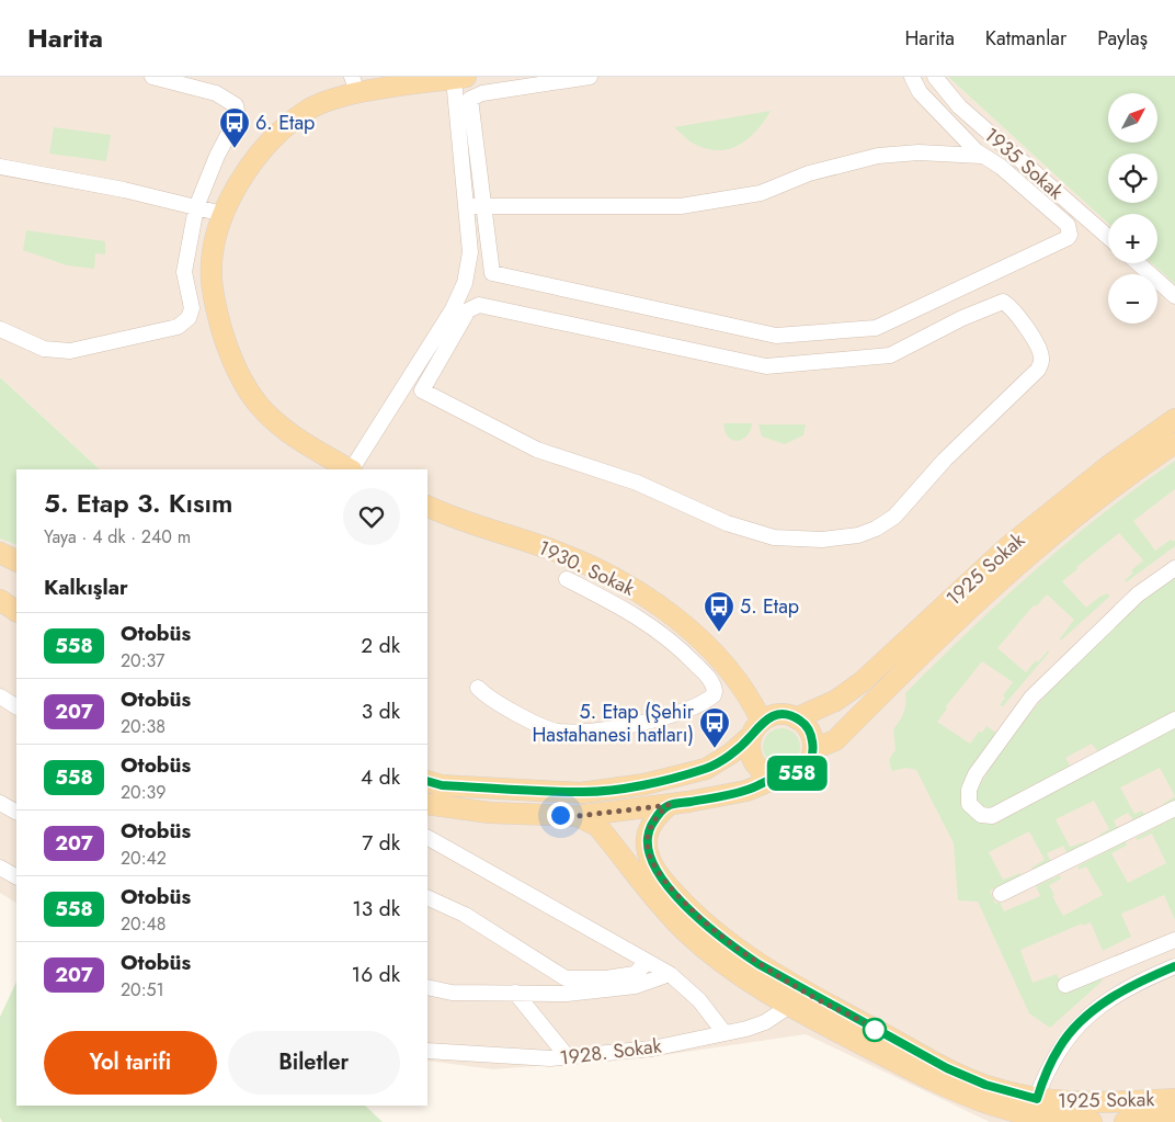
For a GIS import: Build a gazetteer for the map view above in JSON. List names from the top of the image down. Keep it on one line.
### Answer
{"streets":{"main road":["1930. Sokak","1925 Sokak"],"street":["1935 Sokak","1928. Sokak"]},"crossings":[["1930. Sokak","1925 Sokak"],["1925 Sokak","1928. Sokak"]],"places":{"bus stop":["6. Etap","5. Etap","5. Etap (Şehir Hastahanesi hatları)"]},"lines":["bus line 558"],"north":"top right","page":{"header":"Harita","nav":["Harita","Katmanlar","Paylaş"],"on_map":"558","map_buttons":["+","−"],"heading":[["5. Etap 3. Kısım","Yaya · 4 dk · 240 m"],"Kalkışlar"],"list":[{"mark":"558","name":"Otobüs","note":"20:37","value":"2 dk"},{"mark":"207","name":"Otobüs","note":"20:38","value":"3 dk"},{"mark":"558","name":"Otobüs","note":"20:39","value":"4 dk"},{"mark":"207","name":"Otobüs","note":"20:42","value":"7 dk"},{"mark":"558","name":"Otobüs","note":"20:48","value":"13 dk"},{"mark":"207","name":"Otobüs","note":"20:51","value":"16 dk"}],"buttons":["Yol tarifi","Biletler"]}}
